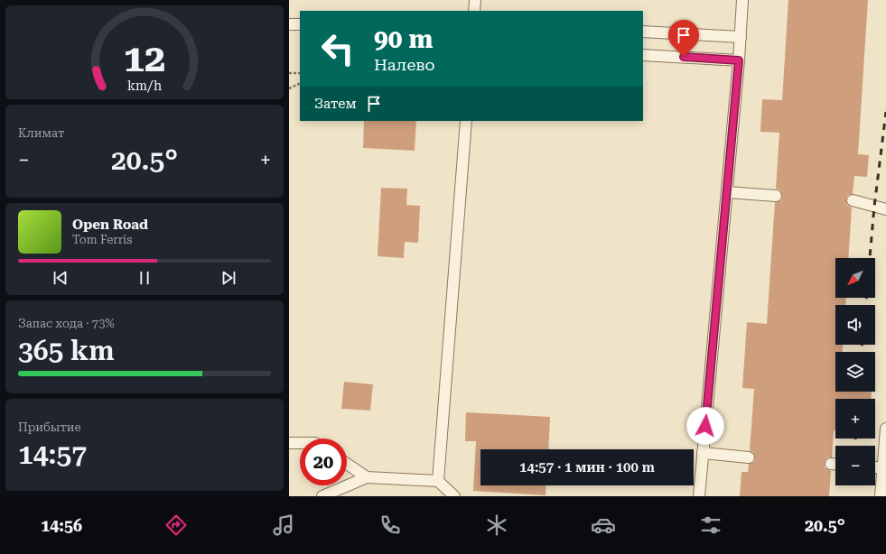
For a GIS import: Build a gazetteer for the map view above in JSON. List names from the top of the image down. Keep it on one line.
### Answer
{"north":"bottom left","page":{"turn":["90 m","Налево"],"then":"Затем","tile":["Климат",["Запас хода · 73%","365 km"],["Прибытие","14:57"]],"heat":["−","20.5°","+"],"song":["Open Road","Tom Ferris"],"map_buttons":["+","−"],"limit":"20","trip":"14:57 · 1 мин · 100 m","tabs":["14:56","20.5°"],"gauge":["12","km/h"]}}
